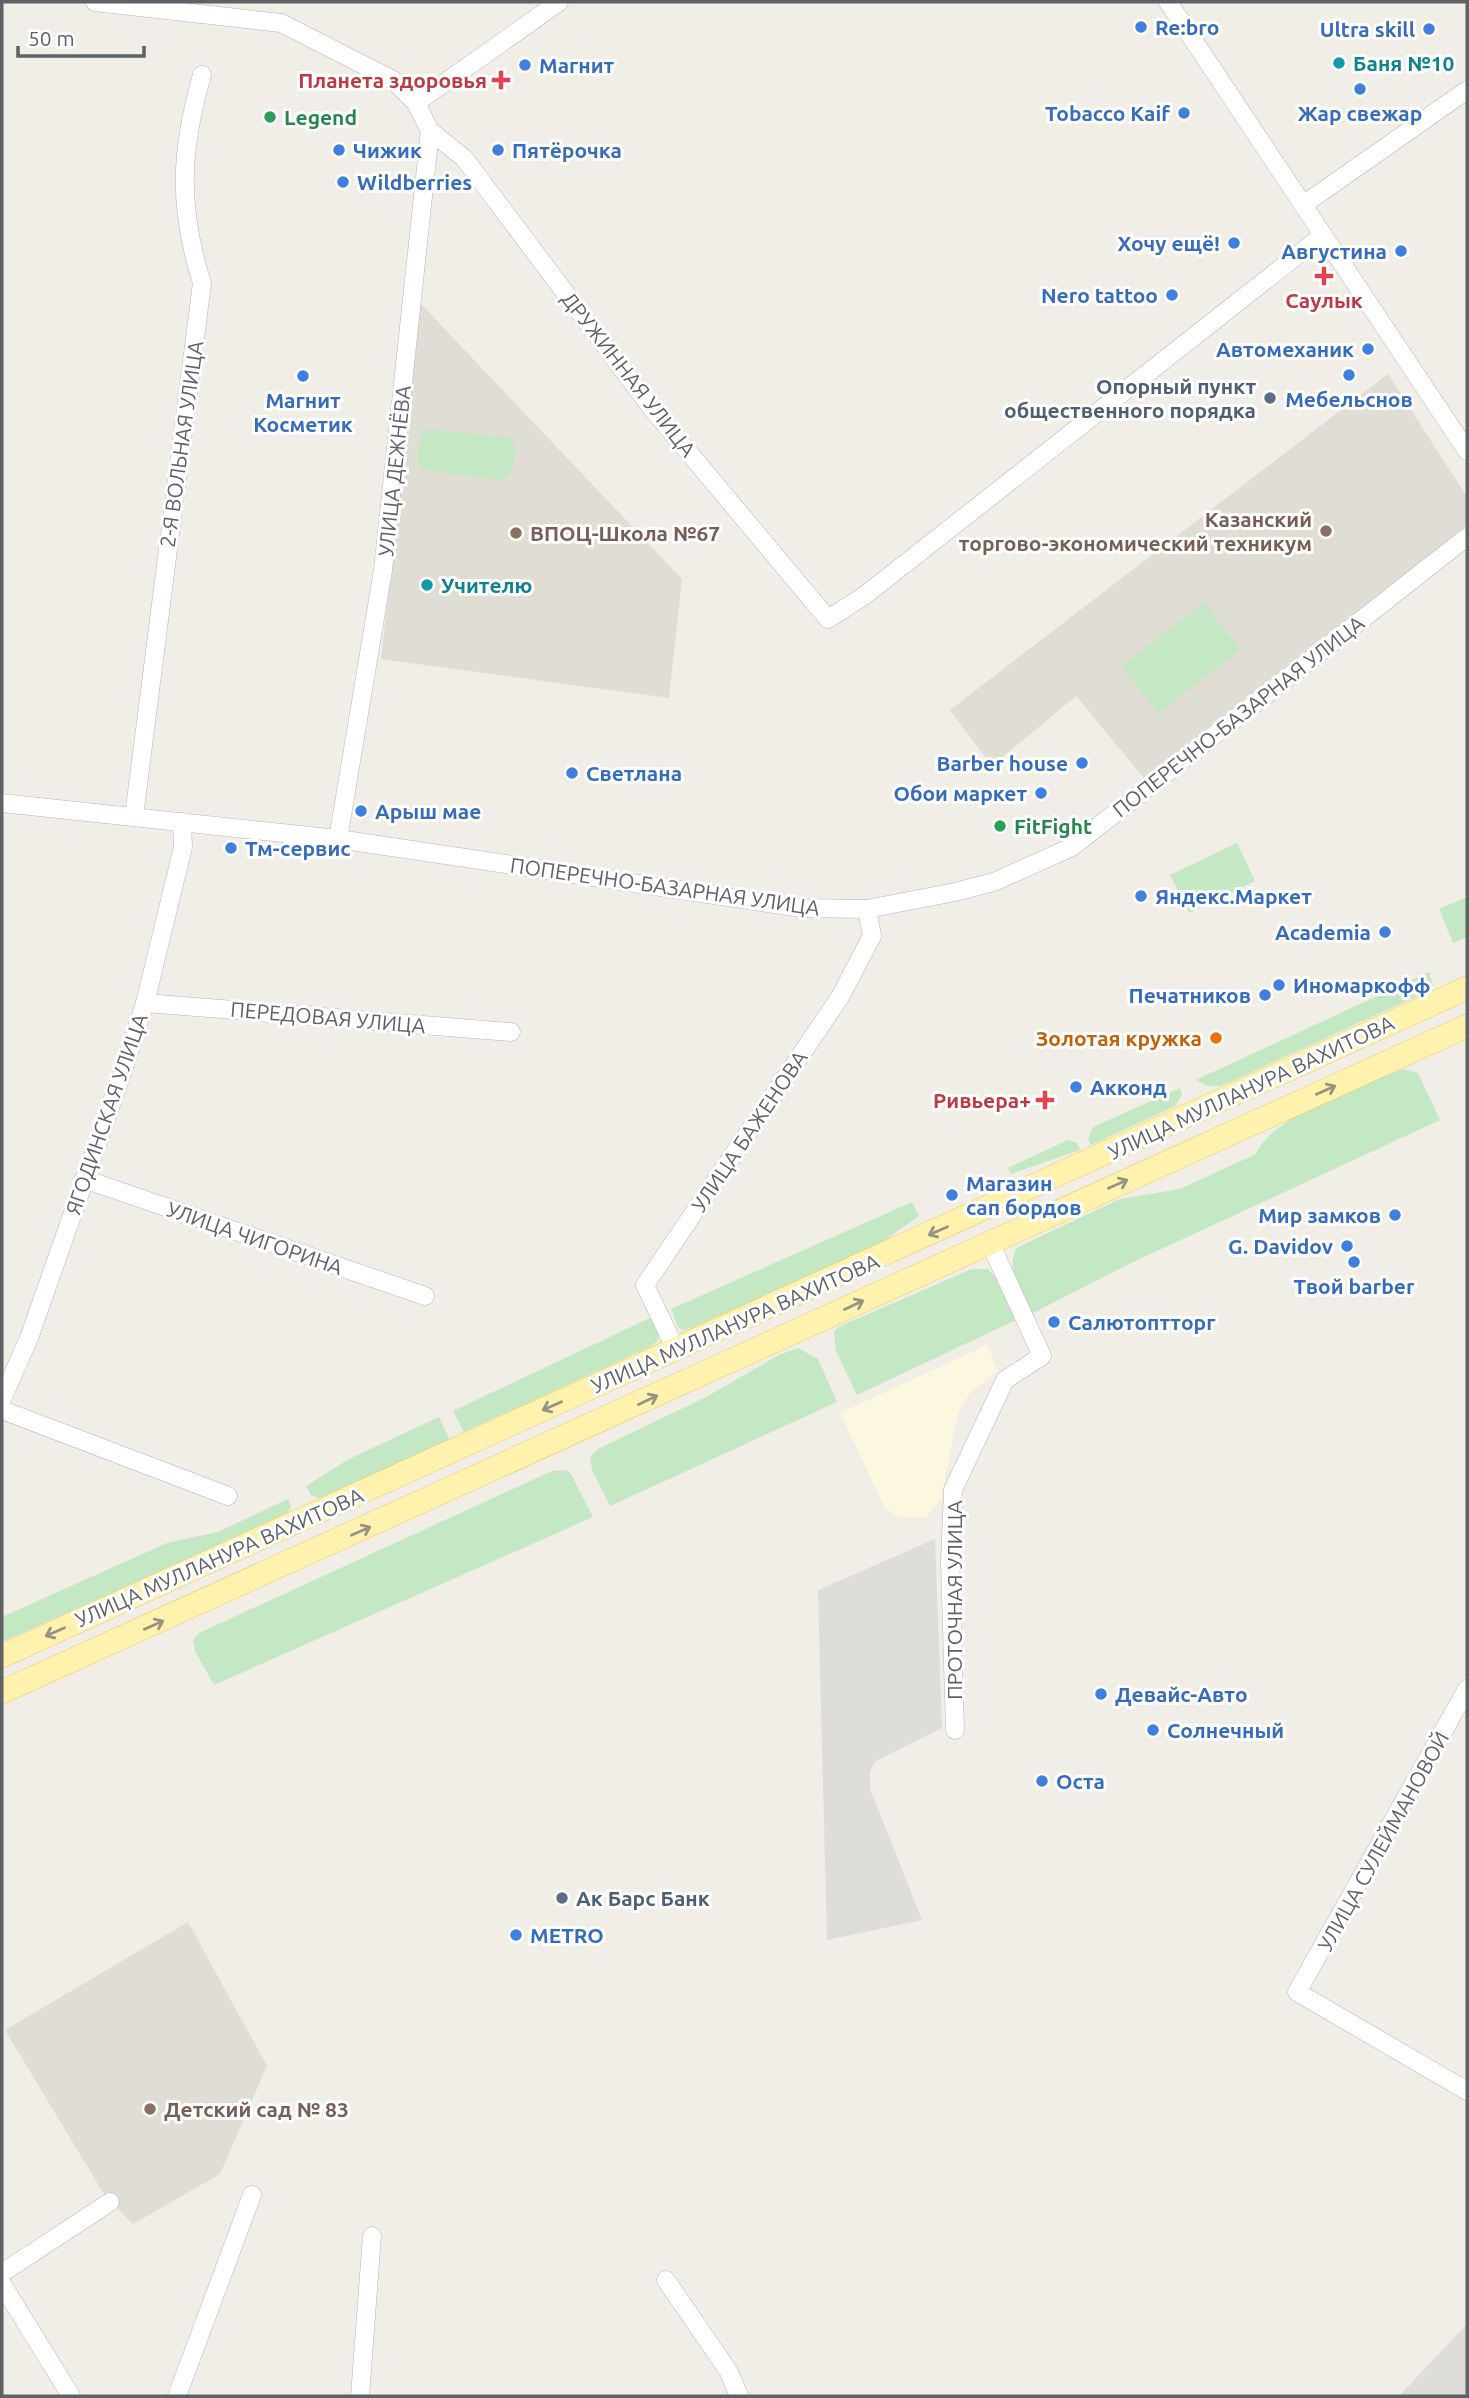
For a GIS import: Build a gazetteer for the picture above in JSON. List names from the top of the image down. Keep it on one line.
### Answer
{"streets":{"main road":["УЛИЦА МУЛЛАНУРА ВАХИТОВА"],"street":["ДРУЖИННАЯ УЛИЦА","2-Я ВОЛЬНАЯ УЛИЦА","УЛИЦА ДЕЖНЁВА","ПОПЕРЕЧНО-БАЗАРНАЯ УЛИЦА","ПЕРЕДОВАЯ УЛИЦА","ЯГОДИНСКАЯ УЛИЦА","УЛИЦА БАЖЕНОВА","УЛИЦА ЧИГОРИНА","ПРОТОЧНАЯ УЛИЦА","УЛИЦА СУЛЕЙМАНОВОЙ"]},"crossings":[["ДРУЖИННАЯ УЛИЦА","УЛИЦА ДЕЖНЁВА"],["2-Я ВОЛЬНАЯ УЛИЦА","ПОПЕРЕЧНО-БАЗАРНАЯ УЛИЦА"],["УЛИЦА ДЕЖНЁВА","ПОПЕРЕЧНО-БАЗАРНАЯ УЛИЦА"],["ПОПЕРЕЧНО-БАЗАРНАЯ УЛИЦА","ЯГОДИНСКАЯ УЛИЦА"],["ПОПЕРЕЧНО-БАЗАРНАЯ УЛИЦА","УЛИЦА БАЖЕНОВА"],["ПЕРЕДОВАЯ УЛИЦА","ЯГОДИНСКАЯ УЛИЦА"],["УЛИЦА МУЛЛАНУРА ВАХИТОВА","УЛИЦА БАЖЕНОВА"],["УЛИЦА МУЛЛАНУРА ВАХИТОВА","ПРОТОЧНАЯ УЛИЦА"],["ЯГОДИНСКАЯ УЛИЦА","УЛИЦА ЧИГОРИНА"]],"places":{"other":["Re:bro","Ultra skill","Баня №10","Магнит","Жар свежар","Tobacco Kaif","Legend","Чижик","Пятёрочка","Wildberries","Хочу ещё!","Августина","Nero tattoo","Автомеханик","Мебельcнов","Магнит Косметик","Опорный пункт общественного порядка","Казанский торгово-экономический техникум","ВПОЦ-Школа №67","Учителю","Barber house","Светлана","Обои маркет","Арыш мае","FitFight","Тм-сервис","Яндекс.Маркет","Academia","Иномаркофф","Печатников","Золотая кружка","Акконд","Магазин сап бордов","Мир замков","G. Davidov","Твой barber","Салютоптторг","Девайс-Авто","Солнечный","Оста","Ак Барс Банк","METRO","Детский сад № 83"],"health":["Планета здоровья","Саулык","Ривьера+"]},"scale_bar":"50 m"}
